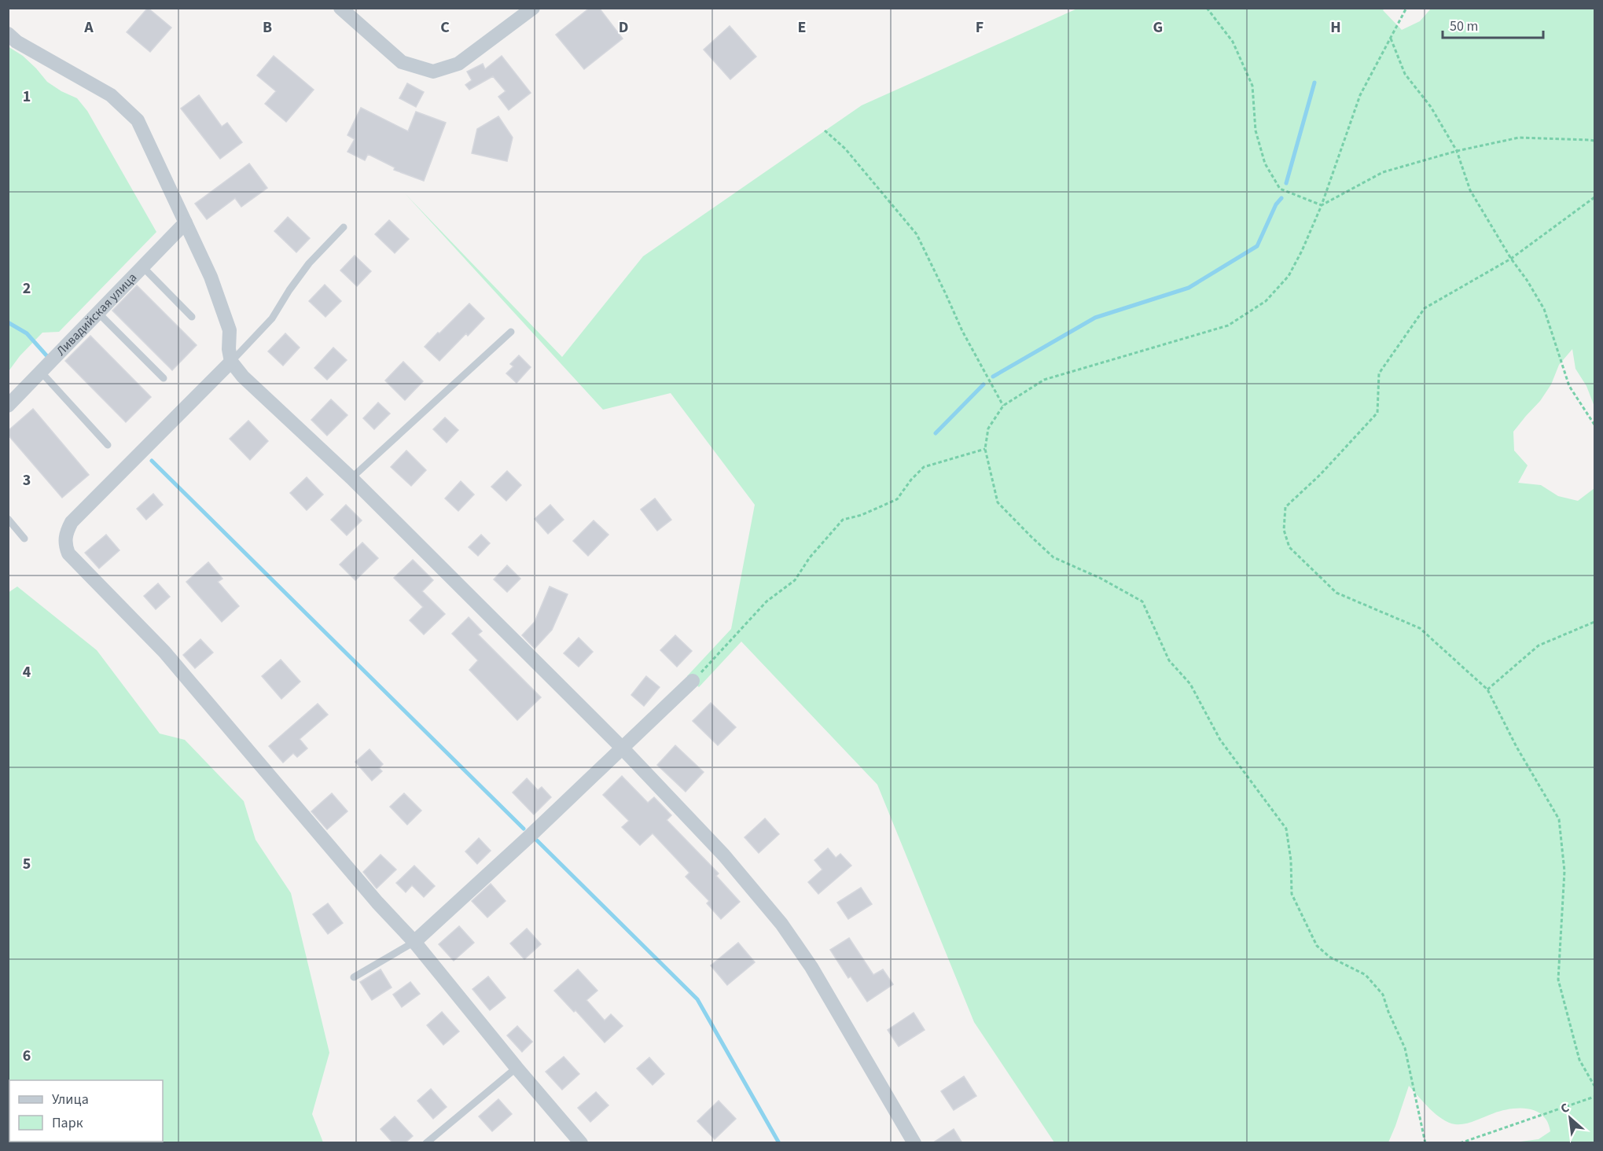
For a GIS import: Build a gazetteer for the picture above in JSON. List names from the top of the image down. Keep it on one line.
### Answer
{"streets":{"street":["Ливадийская улица"]},"legend":["Улица","Парк"],"scale_bar":"50 m","north":"top left","grid":{"columns":["A","B","C","D","E","F","G","H"],"rows":["1","2","3","4","5","6"]}}
